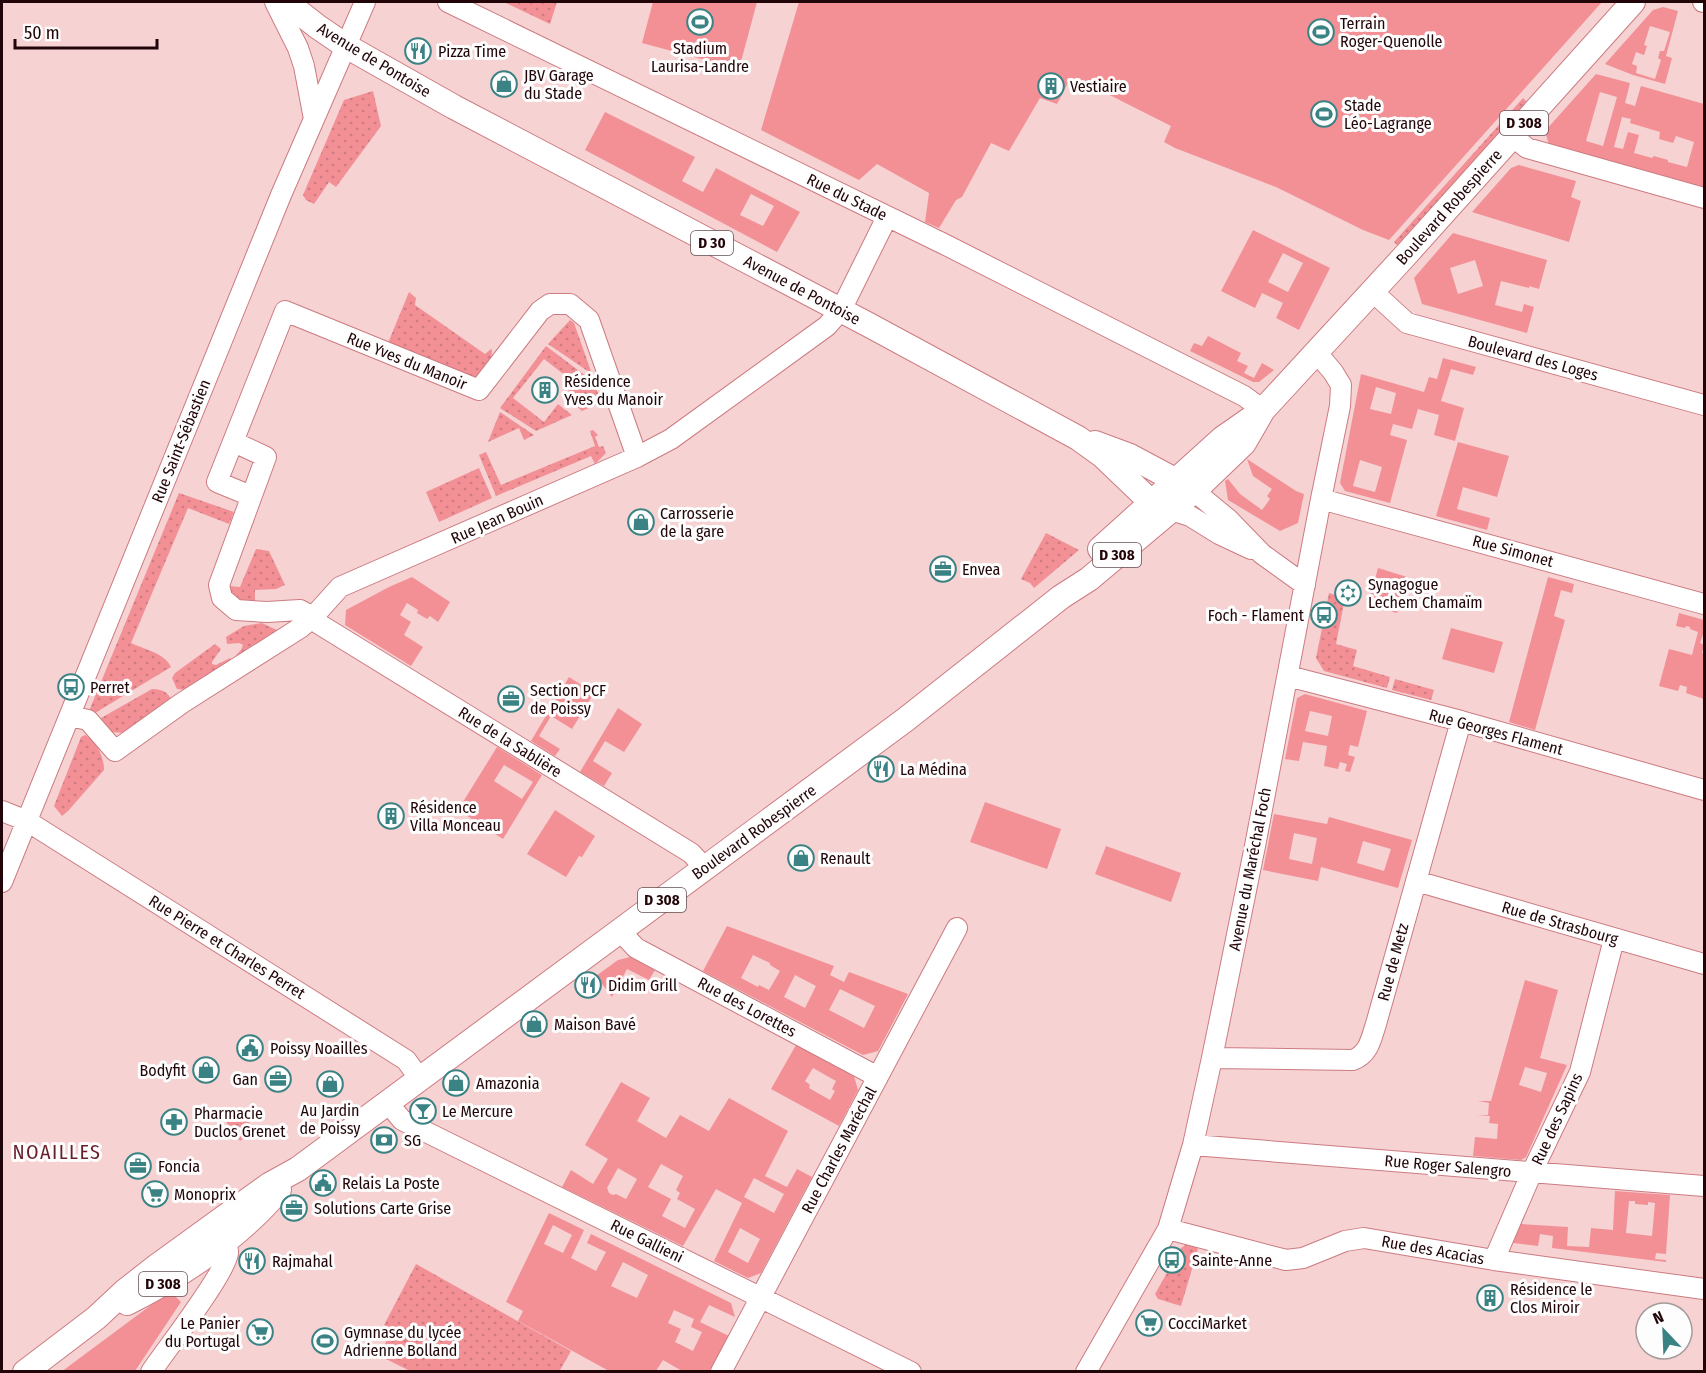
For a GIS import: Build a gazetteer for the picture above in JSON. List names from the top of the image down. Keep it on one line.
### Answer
{"streets":{"main road":["Avenue de Pontoise","D 308","Boulevard Robespierre","D 30"],"street":["Rue du Stade","Boulevard des Loges","Rue Yves du Manoir","Rue Saint-Sébastien","Rue Jean Bouin","Rue Simonet","Rue Georges Flament","Rue de la Sablière","Avenue du Maréchal Foch","Rue de Strasbourg","Rue Pierre et Charles Perret","Rue de Metz","Rue des Lorettes","Rue des Sapins","Rue Charles Maréchal","Rue Roger Salengro","Rue Gallieni","Rue des Acacias"]},"crossings":[["Avenue de Pontoise","Boulevard Robespierre"],["Avenue de Pontoise","Rue Saint-Sébastien"],["Avenue de Pontoise","Rue Jean Bouin"],["Rue du Stade","Boulevard Robespierre"],["Rue du Stade","Rue Jean Bouin"],["Boulevard Robespierre","Boulevard des Loges"],["Boulevard Robespierre","Rue de la Sablière"],["Boulevard Robespierre","Avenue du Maréchal Foch"],["Boulevard Robespierre","Rue Pierre et Charles Perret"],["Boulevard Robespierre","Rue des Lorettes"],["Boulevard Robespierre","Rue Gallieni"],["Rue Yves du Manoir","Rue Jean Bouin"],["Rue Saint-Sébastien","Rue Jean Bouin"],["Rue Saint-Sébastien","Rue Pierre et Charles Perret"],["Rue Jean Bouin","Rue de la Sablière"],["Rue Simonet","Avenue du Maréchal Foch"],["Rue Georges Flament","Avenue du Maréchal Foch"],["Rue Georges Flament","Rue de Metz"],["Avenue du Maréchal Foch","Rue de Metz"],["Avenue du Maréchal Foch","Rue Roger Salengro"],["Avenue du Maréchal Foch","Rue des Acacias"],["Rue de Strasbourg","Rue de Metz"],["Rue de Strasbourg","Rue des Sapins"],["Rue des Lorettes","Rue Charles Maréchal"],["Rue des Sapins","Rue Roger Salengro"],["Rue des Sapins","Rue des Acacias"],["Rue Charles Maréchal","Rue Gallieni"]],"districts":["NOAILLES"],"places":{"sports":["Stadium Laurisa-Landre","Terrain Roger-Quenolle","Stade Léo-Lagrange","Gymnase du lycée Adrienne Bolland"],"restaurant":["Pizza Time","La Médina","Didim Grill","Rajmahal"],"shop":["JBV Garage du Stade","Carrosserie de la gare","Renault","Maison Bavé","Bodyfit","Amazonia","Au Jardin de Poissy"],"building":["Vestiaire","Résidence Yves du Manoir","Résidence Villa Monceau","Résidence le Clos Miroir"],"office":["Envea","Section PCF de Poissy","Gan","Foncia","Solutions Carte Grise"],"synagogue":["Synagogue Lechem Chamaïm"],"bus stop":["Foch - Flament","Perret","Sainte-Anne"],"public building":["Poissy Noailles","Relais La Poste"],"bar":["Le Mercure"],"pharmacy":["Pharmacie Duclos Grenet"],"bank":["SG"],"supermarket":["Monoprix","CocciMarket","Le Panier du Portugal"]},"scale_bar":"50 m","north":"top left"}
